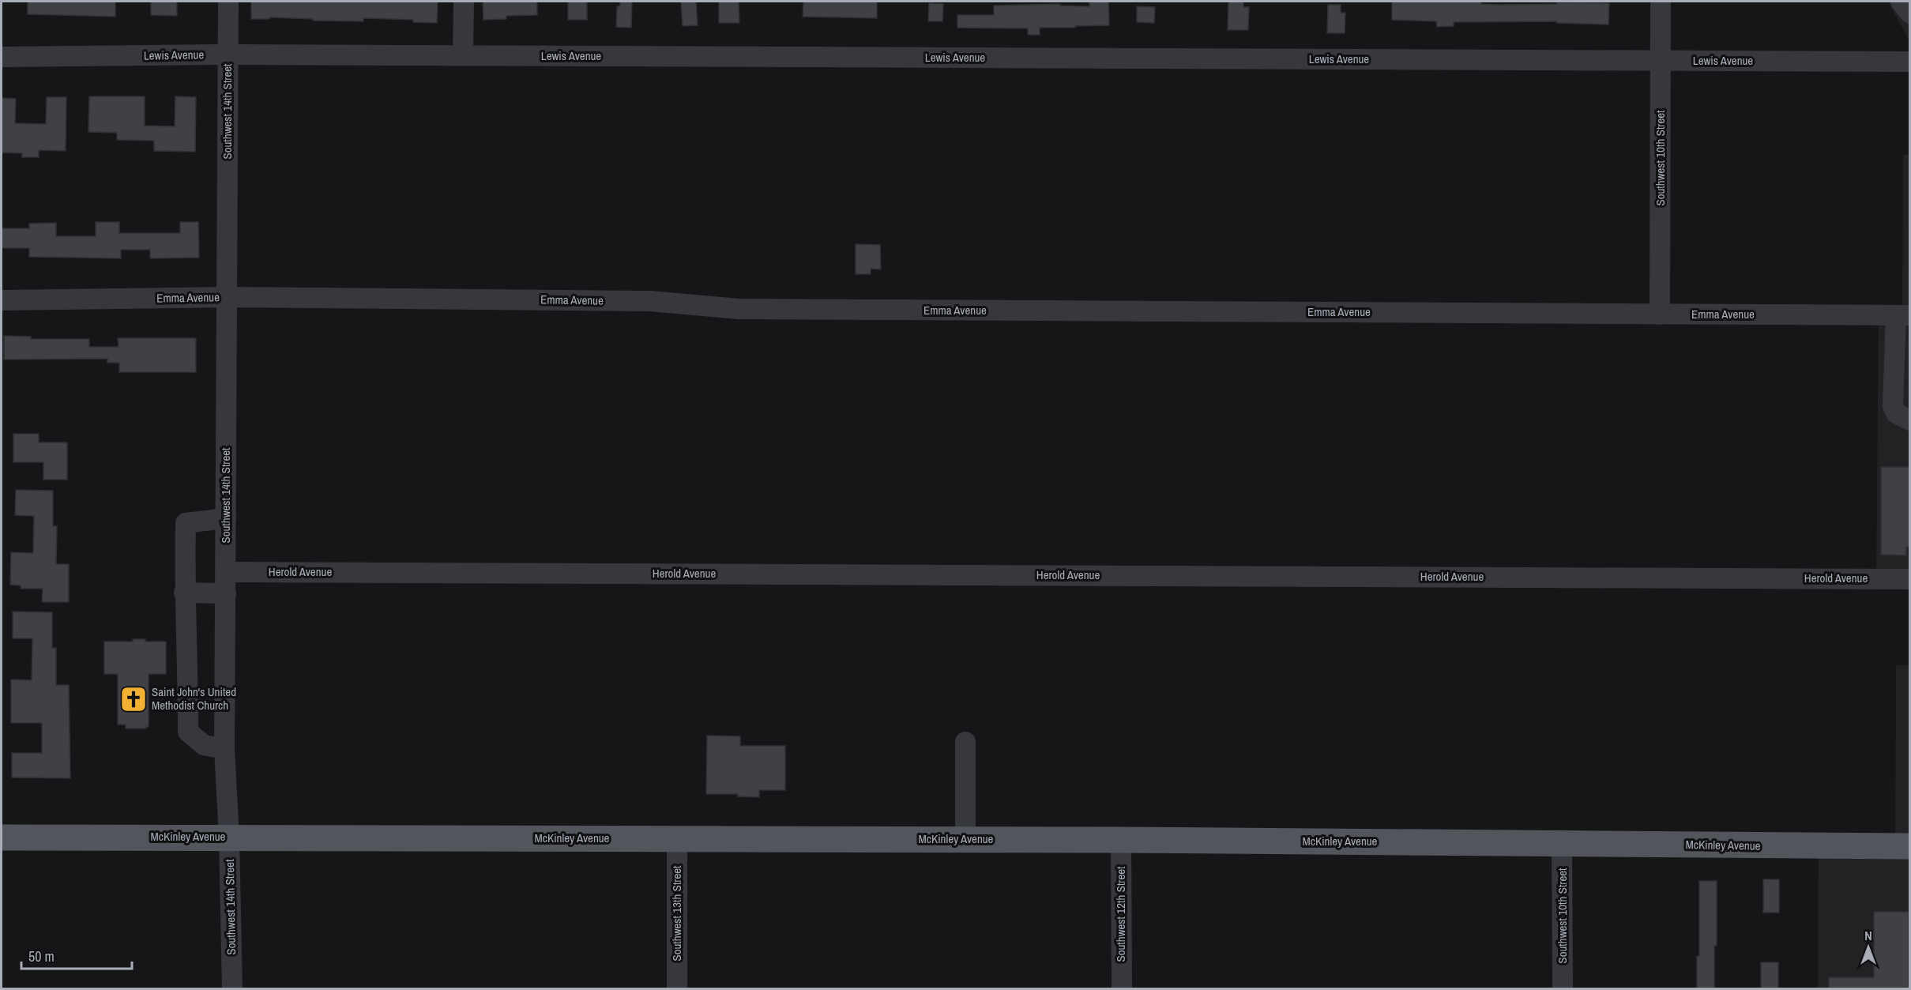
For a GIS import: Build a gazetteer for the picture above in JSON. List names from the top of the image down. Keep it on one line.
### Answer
{"streets":{"main road":["McKinley Avenue"],"street":["Lewis Avenue","Southwest 14th Street","Southwest 10th Street","Emma Avenue","Herold Avenue","Southwest 13th Street","Southwest 12th Street"]},"crossings":[["Lewis Avenue","Southwest 14th Street"],["Lewis Avenue","Southwest 10th Street"],["Southwest 14th Street","Emma Avenue"],["Southwest 14th Street","Herold Avenue"],["Southwest 14th Street","McKinley Avenue"],["Southwest 10th Street","Emma Avenue"],["Southwest 10th Street","McKinley Avenue"],["McKinley Avenue","Southwest 13th Street"],["McKinley Avenue","Southwest 12th Street"]],"places":{"church":["Saint John's United Methodist Church"]},"scale_bar":"50 m","north":"top"}
